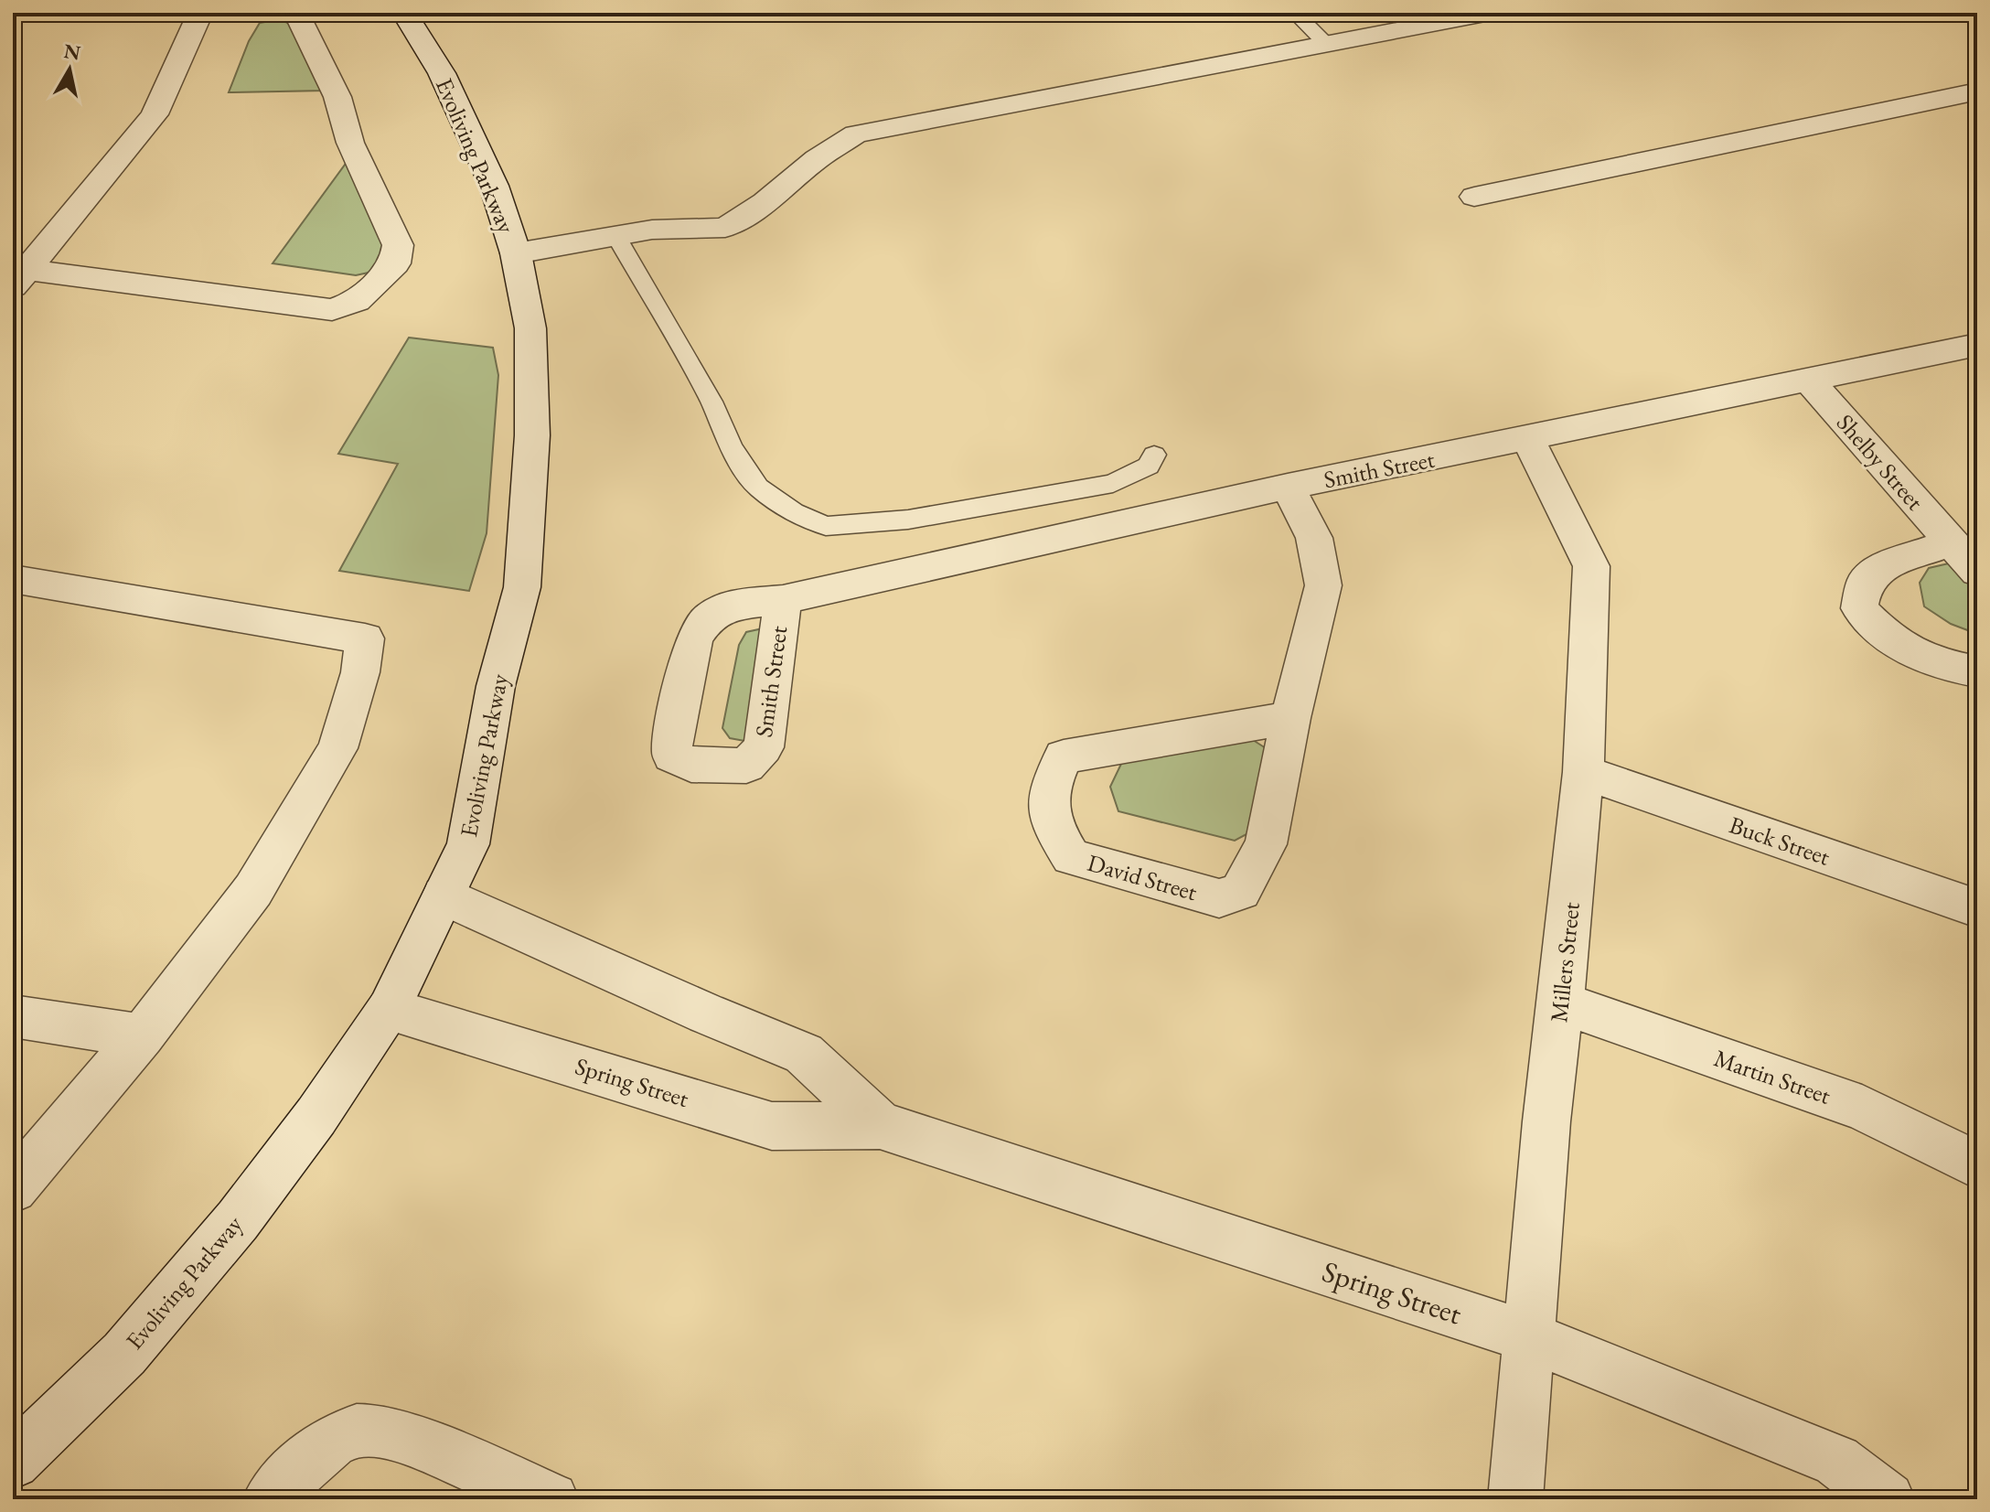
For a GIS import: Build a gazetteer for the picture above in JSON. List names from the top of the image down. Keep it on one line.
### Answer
{"streets":{"street":["Evoliving Parkway","Shelby Street","Smith Street","Buck Street","David Street","Millers Street","Martin Street","Spring Street"]},"crossings":[["Evoliving Parkway","Spring Street"],["Shelby Street","Smith Street"],["Smith Street","David Street"],["Smith Street","Millers Street"],["Buck Street","Millers Street"],["Millers Street","Martin Street"],["Millers Street","Spring Street"]],"north":"top"}
